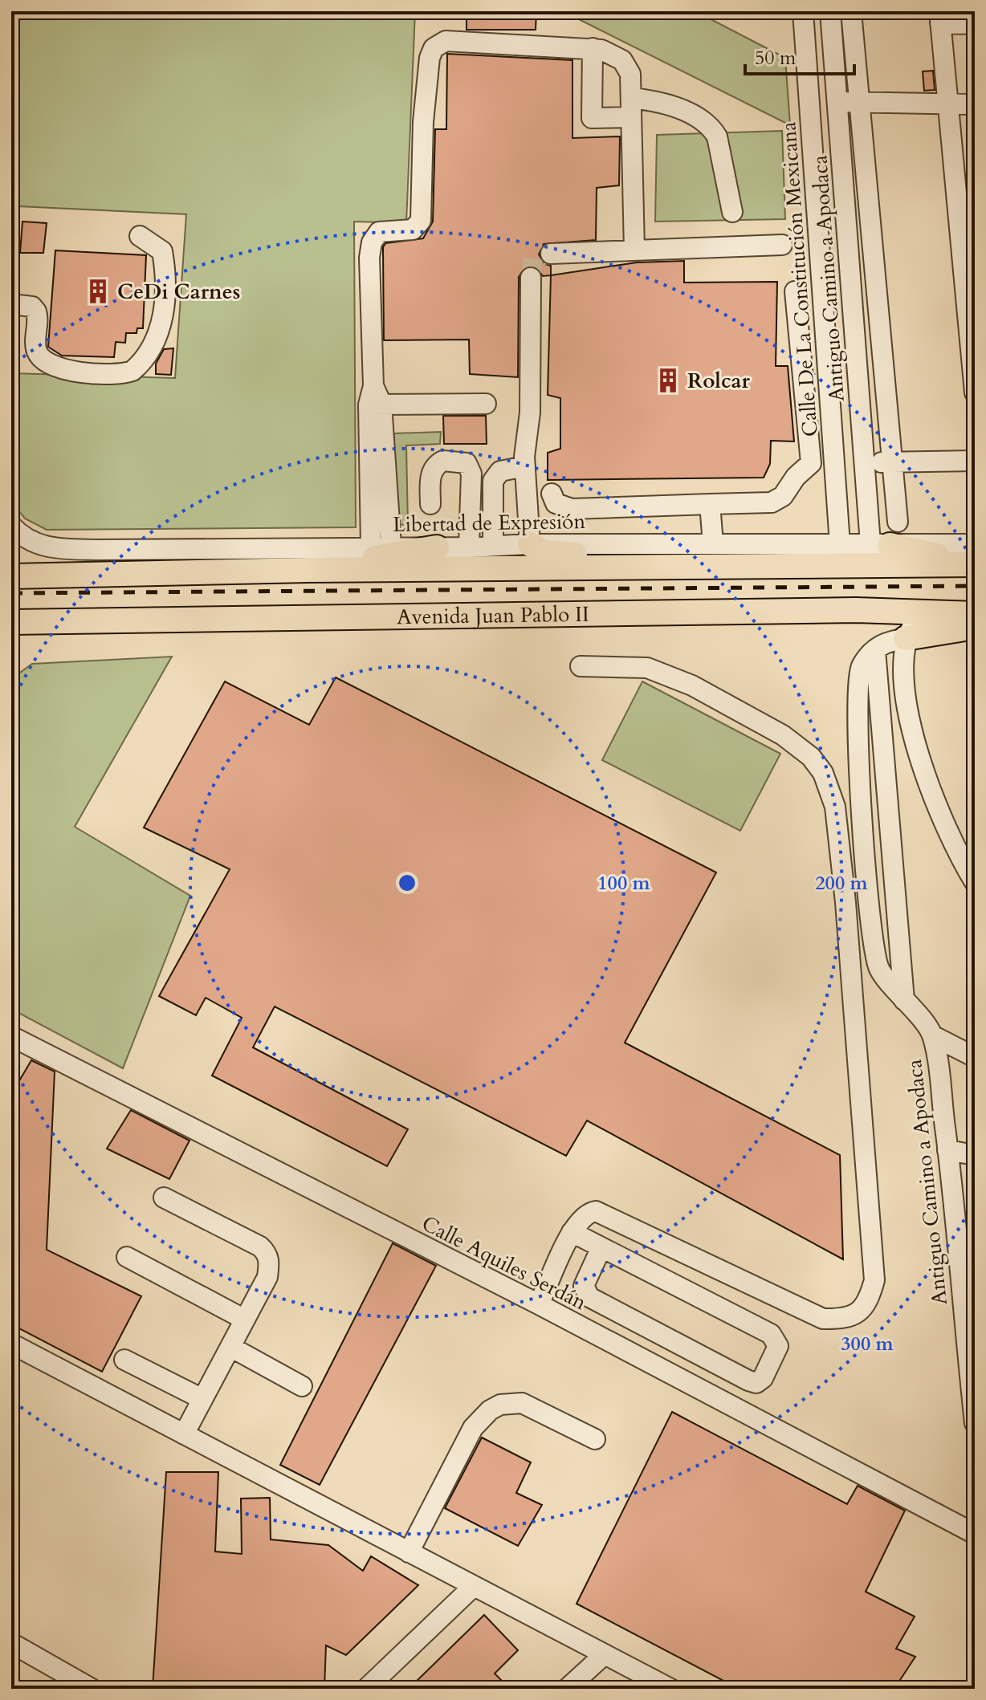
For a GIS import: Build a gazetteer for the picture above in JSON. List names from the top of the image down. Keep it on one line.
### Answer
{"streets":{"main road":["Avenida Juan Pablo II"],"street":["Antiguo Camino a Apodaca","Calle De La Constitución Mexicana","Libertad de Expresión","Calle Aquiles Serdán"]},"crossings":[["Antiguo Camino a Apodaca","Libertad de Expresión"],["Calle De La Constitución Mexicana","Libertad de Expresión"]],"places":{"building":["CeDi Carnes","Rolcar"]},"scale_bar":"50 m","rings":["100 m","200 m","300 m"]}
